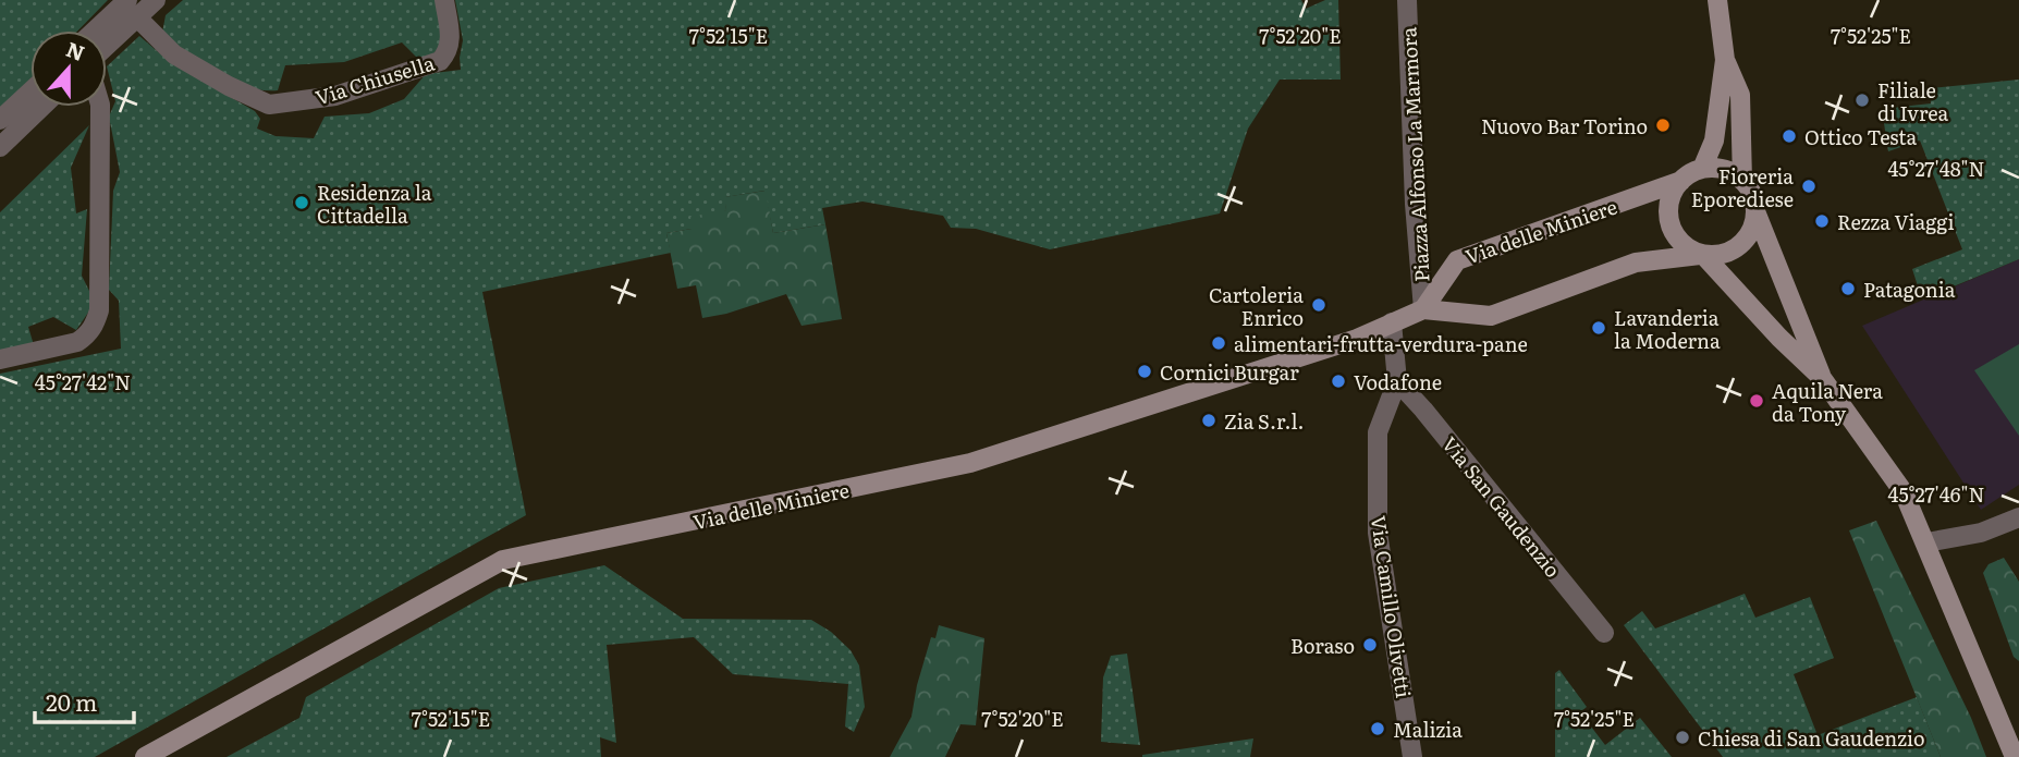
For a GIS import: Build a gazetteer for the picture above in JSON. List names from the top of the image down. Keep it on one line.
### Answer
{"streets":{"street":["Via Chiusella","Piazza Alfonso La Marmora","Via delle Miniere","Via San Gaudenzio","Via Camillo Olivetti"]},"crossings":[["Piazza Alfonso La Marmora","Via delle Miniere"],["Via delle Miniere","Via Camillo Olivetti"],["Via San Gaudenzio","Via Camillo Olivetti"]],"places":["Filiale di Ivrea","Nuovo Bar Torino","Ottico Testa","Fioreria Eporediese","Residenza la Cittadella","Rezza Viaggi","Patagonia","Cartoleria Enrico","Lavanderia la Moderna","alimentari-frutta-verdura-pane","Cornici Burgar","Vodafone","Aquila Nera da Tony","Zia S.r.l.","Boraso","Malizia","Chiesa di San Gaudenzio"],"scale_bar":"20 m","north":"top","coordinates":["7°52'15\"E","7°52'20\"E","7°52'25\"E","45°27'48\"N","45°27'42\"N","45°27'46\"N"]}
